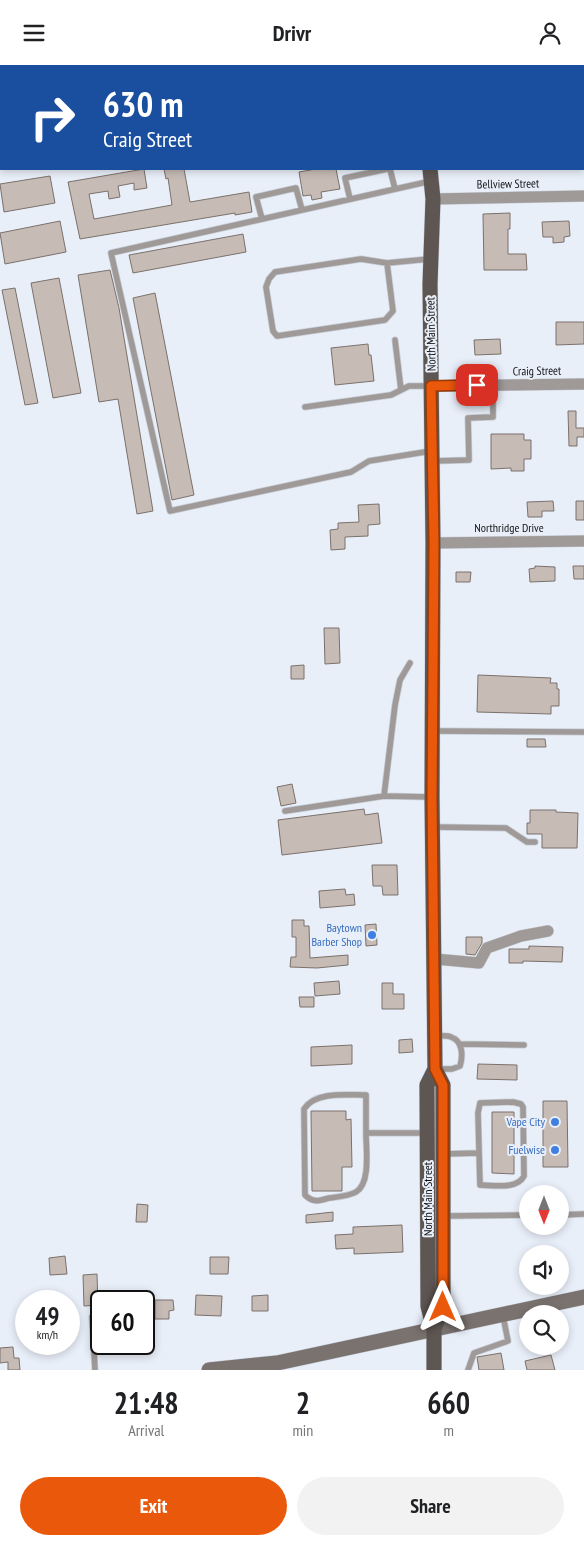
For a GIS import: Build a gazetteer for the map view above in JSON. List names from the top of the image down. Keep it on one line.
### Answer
{"streets":{"main road":["North Main Street"],"street":["Bellview Street","Craig Street","Northridge Drive"]},"crossings":[["Bellview Street","North Main Street"],["North Main Street","Craig Street"],["North Main Street","Northridge Drive"]],"places":["Baytown Barber Shop","Vape City","Fuelwise"],"north":"bottom","page":{"header":"Drivr","turn":["630 m","Craig Street"],"speed":"49 km/h","limit":"60","eta":["21:48","Arrival","2","min","660","m"],"buttons":["Exit","Share"]}}
